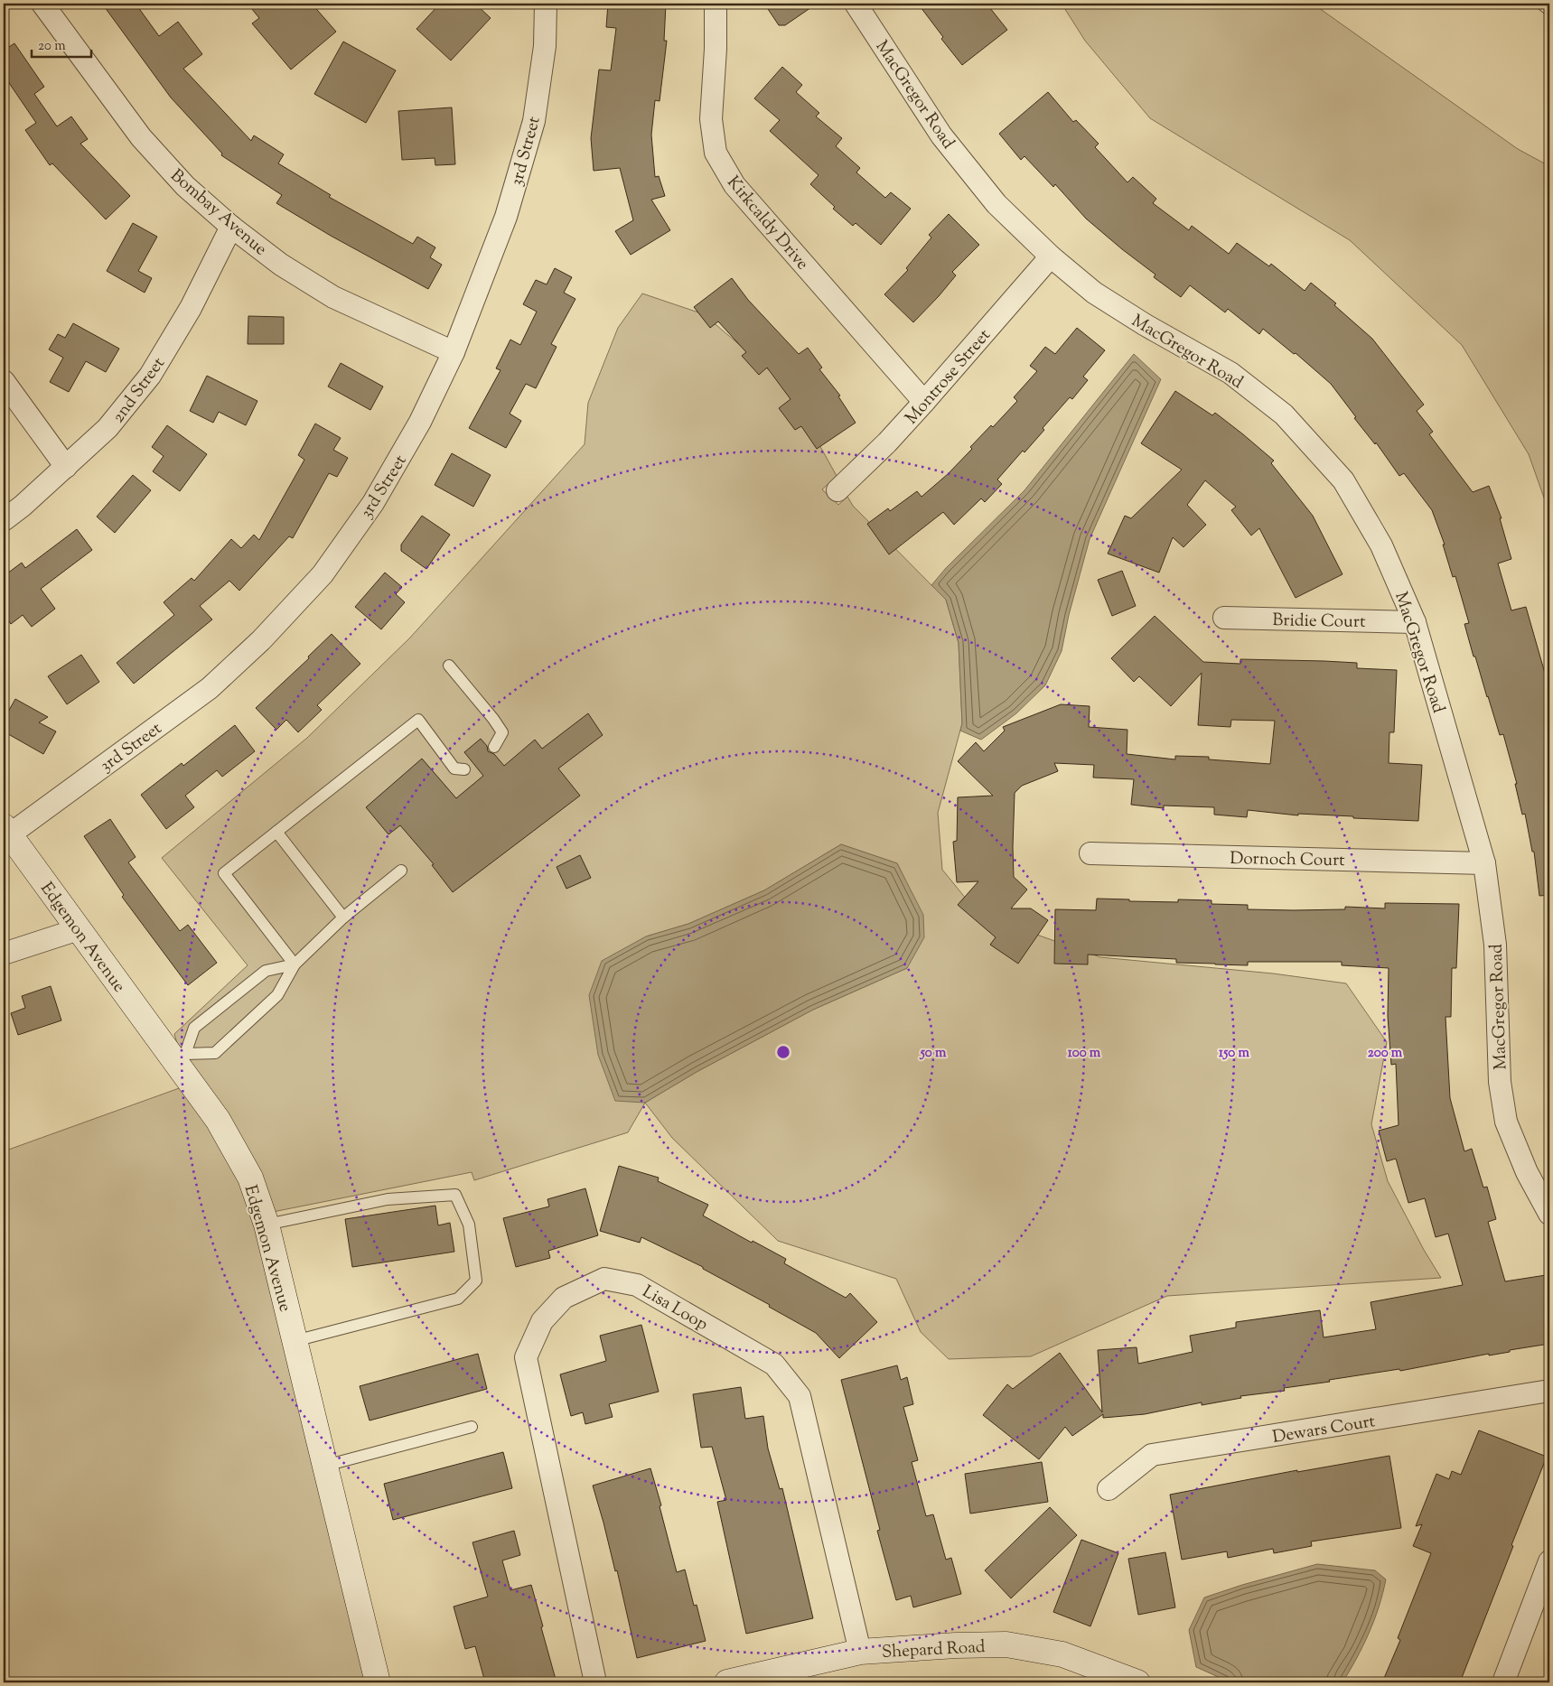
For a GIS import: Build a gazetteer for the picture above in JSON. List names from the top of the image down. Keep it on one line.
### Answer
{"streets":{"street":["MacGregor Road","3rd Street","Bombay Avenue","Kirkcaldy Drive","Montrose Street","2nd Street","Bridie Court","Dornoch Court","Edgemon Avenue","Lisa Loop","Dewars Court","Shepard Road"]},"crossings":[["MacGregor Road","Montrose Street"],["MacGregor Road","Bridie Court"],["MacGregor Road","Dornoch Court"],["3rd Street","Bombay Avenue"],["3rd Street","Edgemon Avenue"],["Bombay Avenue","2nd Street"],["Kirkcaldy Drive","Montrose Street"],["Lisa Loop","Shepard Road"]],"scale_bar":"20 m","rings":["50 m","100 m","150 m","200 m"]}
